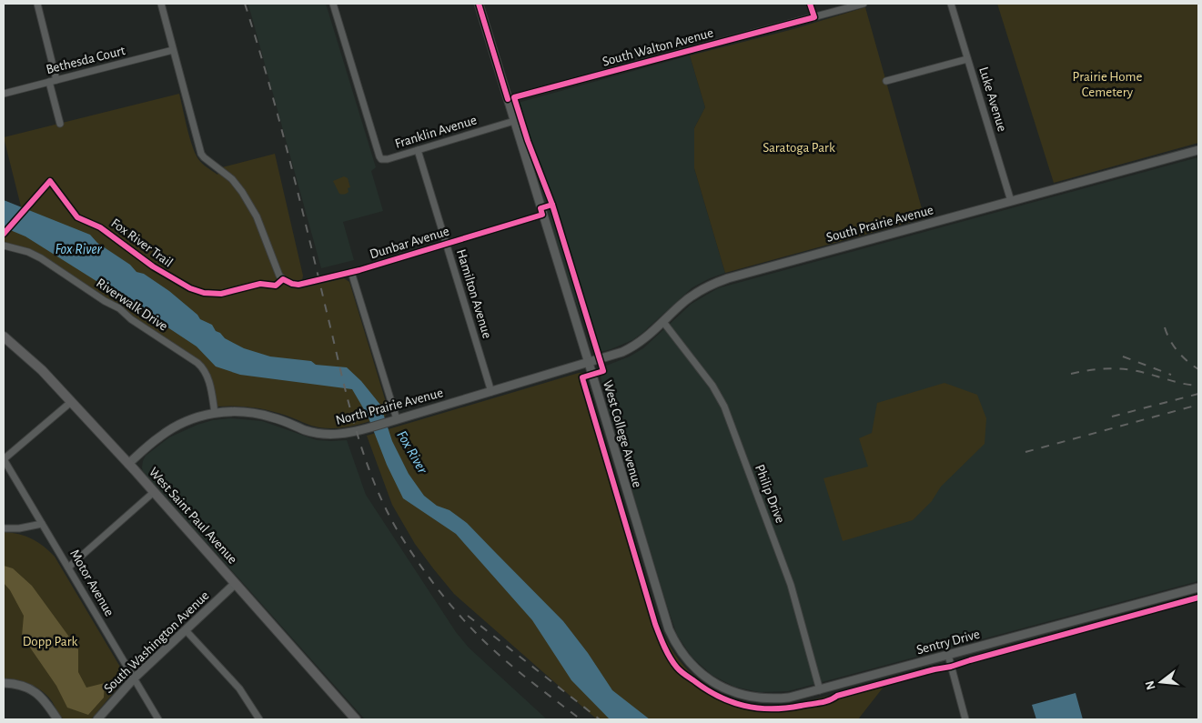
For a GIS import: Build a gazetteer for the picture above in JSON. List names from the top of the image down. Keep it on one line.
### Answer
{"streets":{"main road":["West Saint Paul Avenue"],"street":["South Walton Avenue","Bethesda Court","Luke Avenue","Franklin Avenue","South Prairie Avenue","Dunbar Avenue","Hamilton Avenue","Riverwalk Drive","North Prairie Avenue","West College Avenue","Philip Drive","Motor Avenue","South Washington Avenue","Sentry Drive"],"cycle path":["Fox River Trail"]},"crossings":[["South Walton Avenue","West College Avenue"],["Bethesda Court","Dunbar Avenue"],["Luke Avenue","South Prairie Avenue"],["Franklin Avenue","Hamilton Avenue"],["Franklin Avenue","West College Avenue"],["South Prairie Avenue","North Prairie Avenue"],["South Prairie Avenue","West College Avenue"],["South Prairie Avenue","Philip Drive"],["Dunbar Avenue","Hamilton Avenue"],["Dunbar Avenue","West College Avenue"],["Hamilton Avenue","North Prairie Avenue"],["Riverwalk Drive","North Prairie Avenue"],["North Prairie Avenue","West College Avenue"],["North Prairie Avenue","West Saint Paul Avenue"],["West College Avenue","Sentry Drive"],["Philip Drive","Sentry Drive"],["West Saint Paul Avenue","South Washington Avenue"],["Motor Avenue","South Washington Avenue"]],"water":["Fox River"],"parks":["Prairie Home Cemetery","Saratoga Park","Dopp Park"],"north":"left"}
